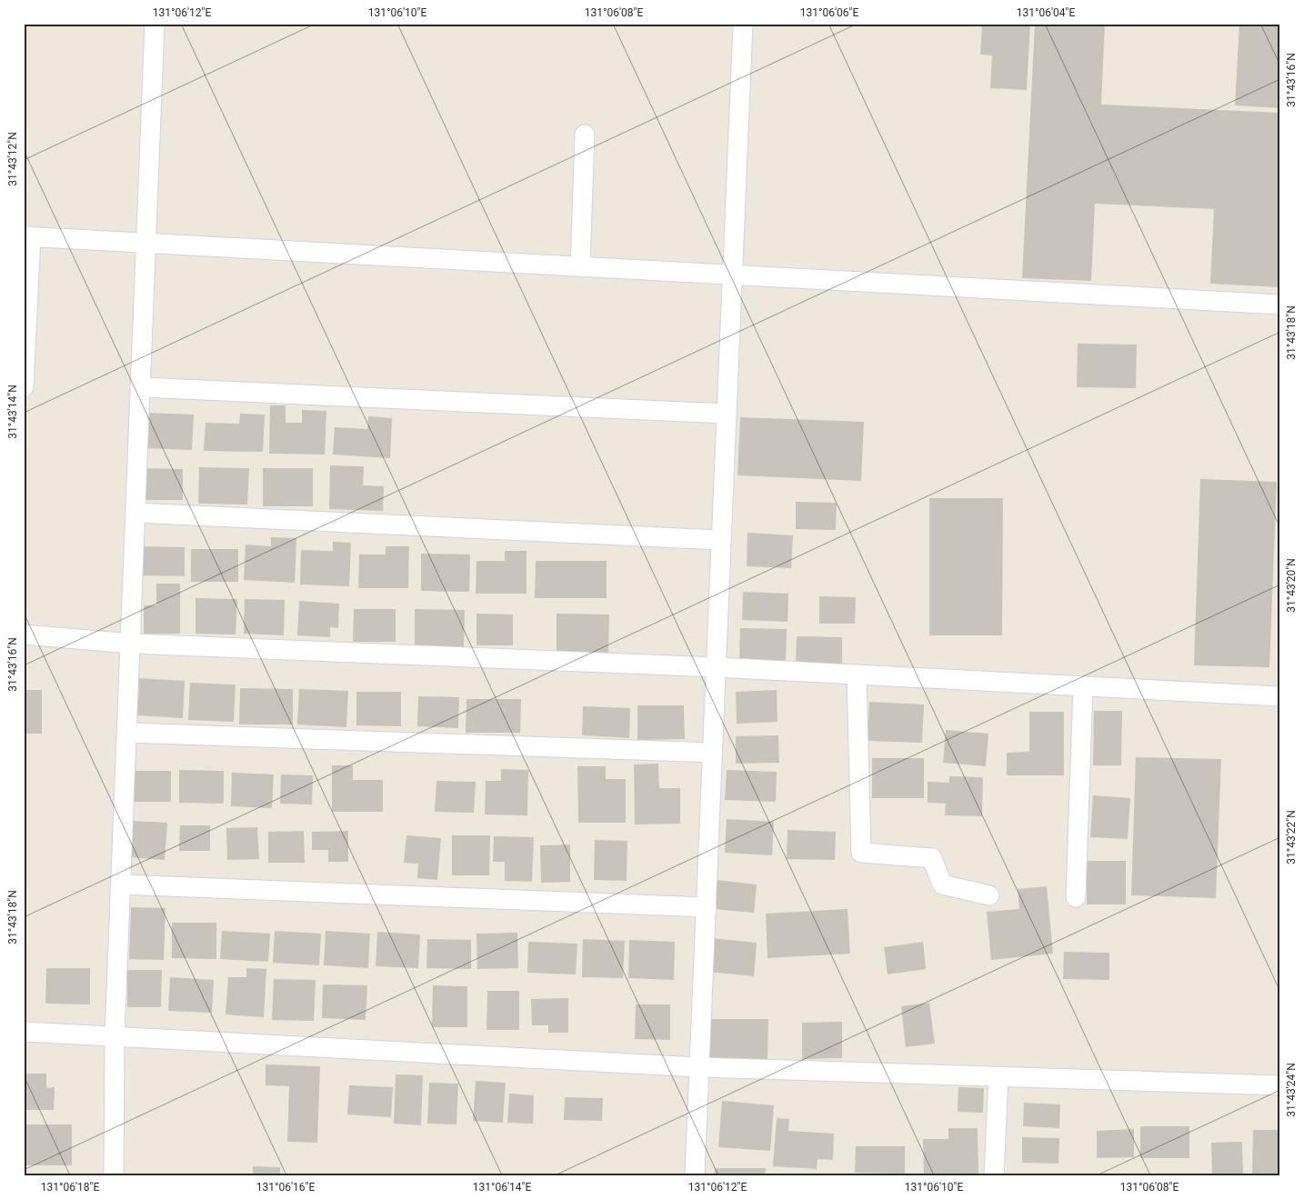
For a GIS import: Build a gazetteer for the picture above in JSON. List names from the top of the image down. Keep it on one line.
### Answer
{"coordinates":["131°06'12\"E","131°06'10\"E","131°06'08\"E","131°06'06\"E","131°06'04\"E","31°43'16\"N","31°43'12\"N","31°43'18\"N","31°43'14\"N","31°43'20\"N","31°43'22\"N","31°43'24\"N","131°06'18\"E","131°06'16\"E","131°06'14\"E"]}
